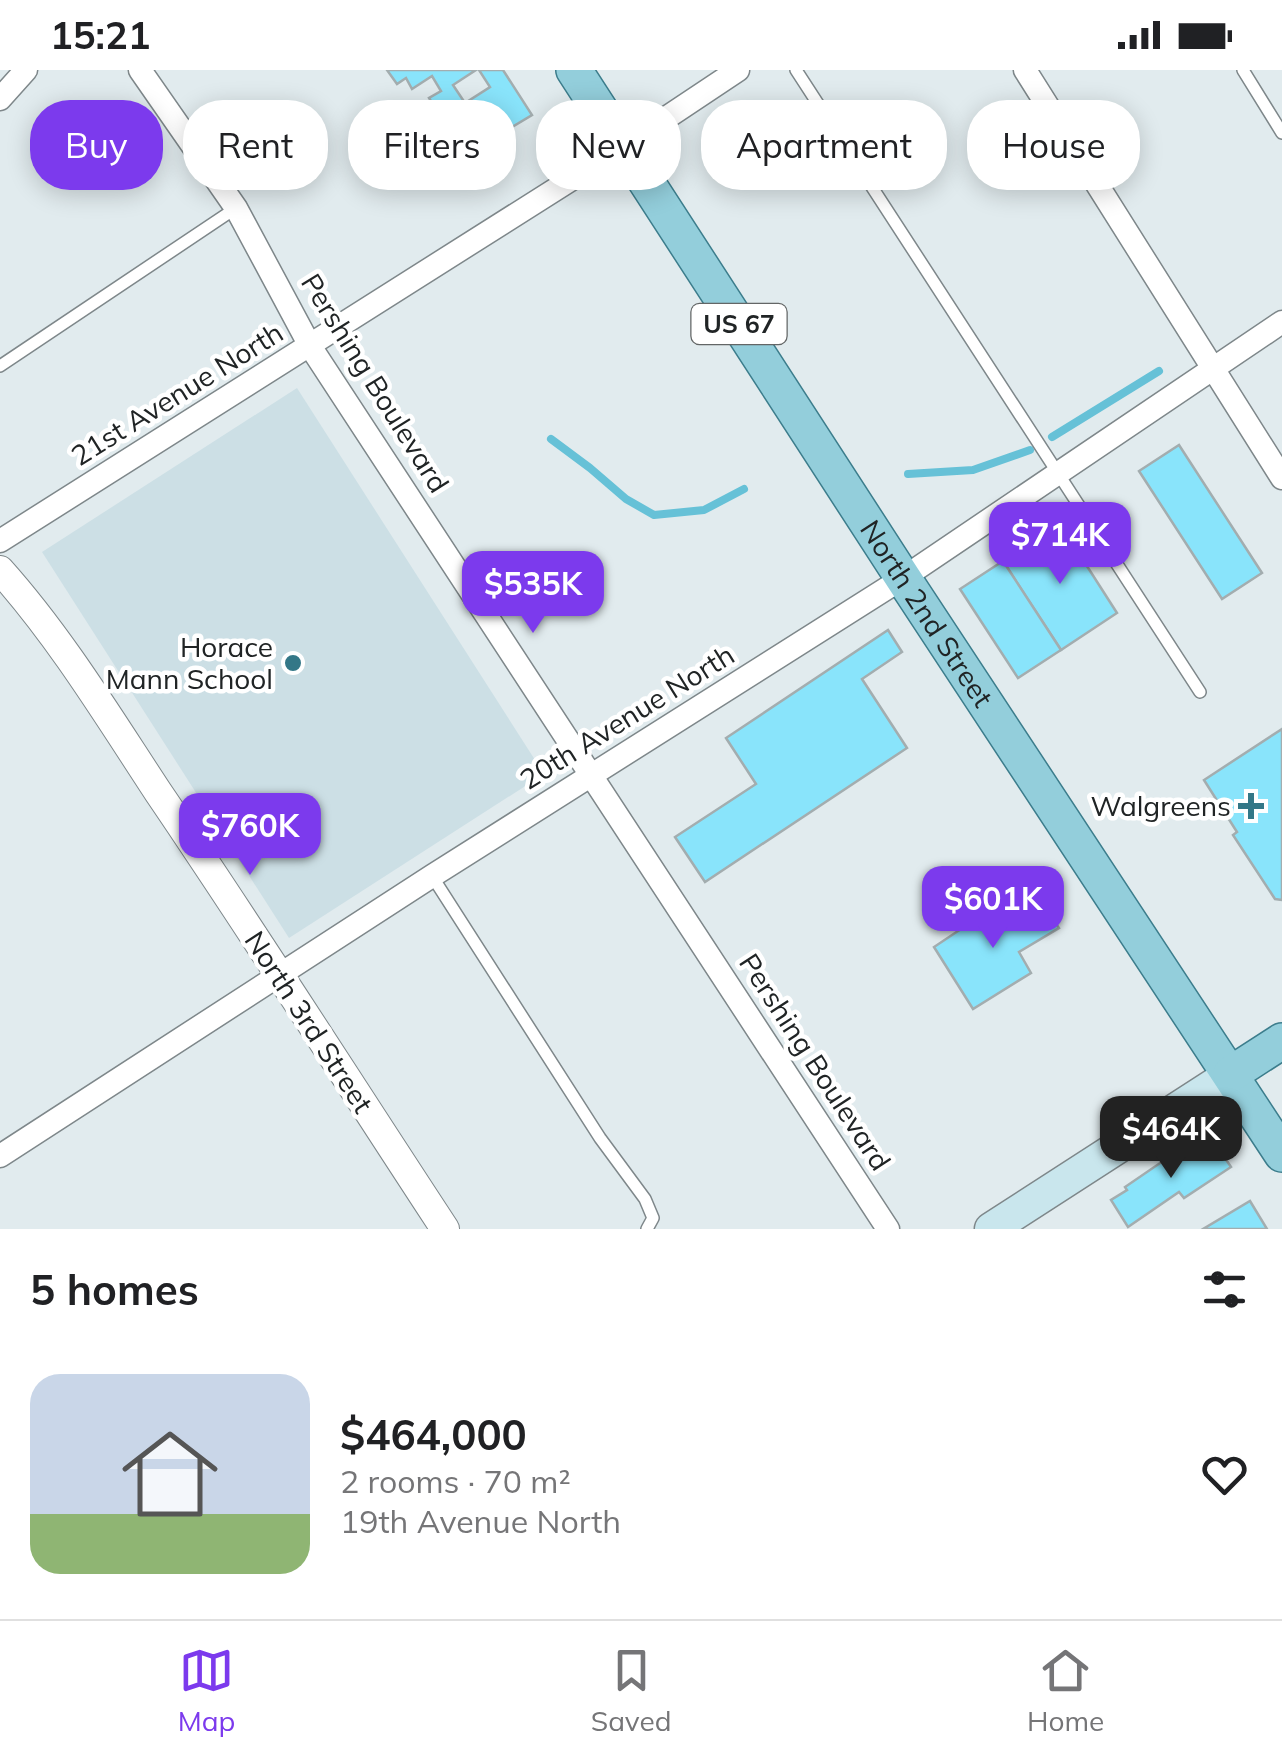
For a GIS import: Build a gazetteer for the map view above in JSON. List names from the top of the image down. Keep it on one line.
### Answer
{"streets":{"main road":["US 67","North 2nd Street"],"street":["Pershing Boulevard","21st Avenue North","20th Avenue North","North 3rd Street"]},"crossings":[["Pershing Boulevard","21st Avenue North"],["Pershing Boulevard","20th Avenue North"],["North 2nd Street","20th Avenue North"],["20th Avenue North","North 3rd Street"]],"places":{"other":["Horace Mann School"],"health":["Walgreens"]},"page":{"status":"15:21","chip":["Buy","Rent","Filters","New","Apartment","House"],"price":["$714K","$535K","$760K","$601K","$464K"],"heading":"5 homes","list":[{"name":"$464,000","note":"2 rooms · 70 m² · 19th Avenue North"}],"tabs":["Map","Saved","Home"]}}
